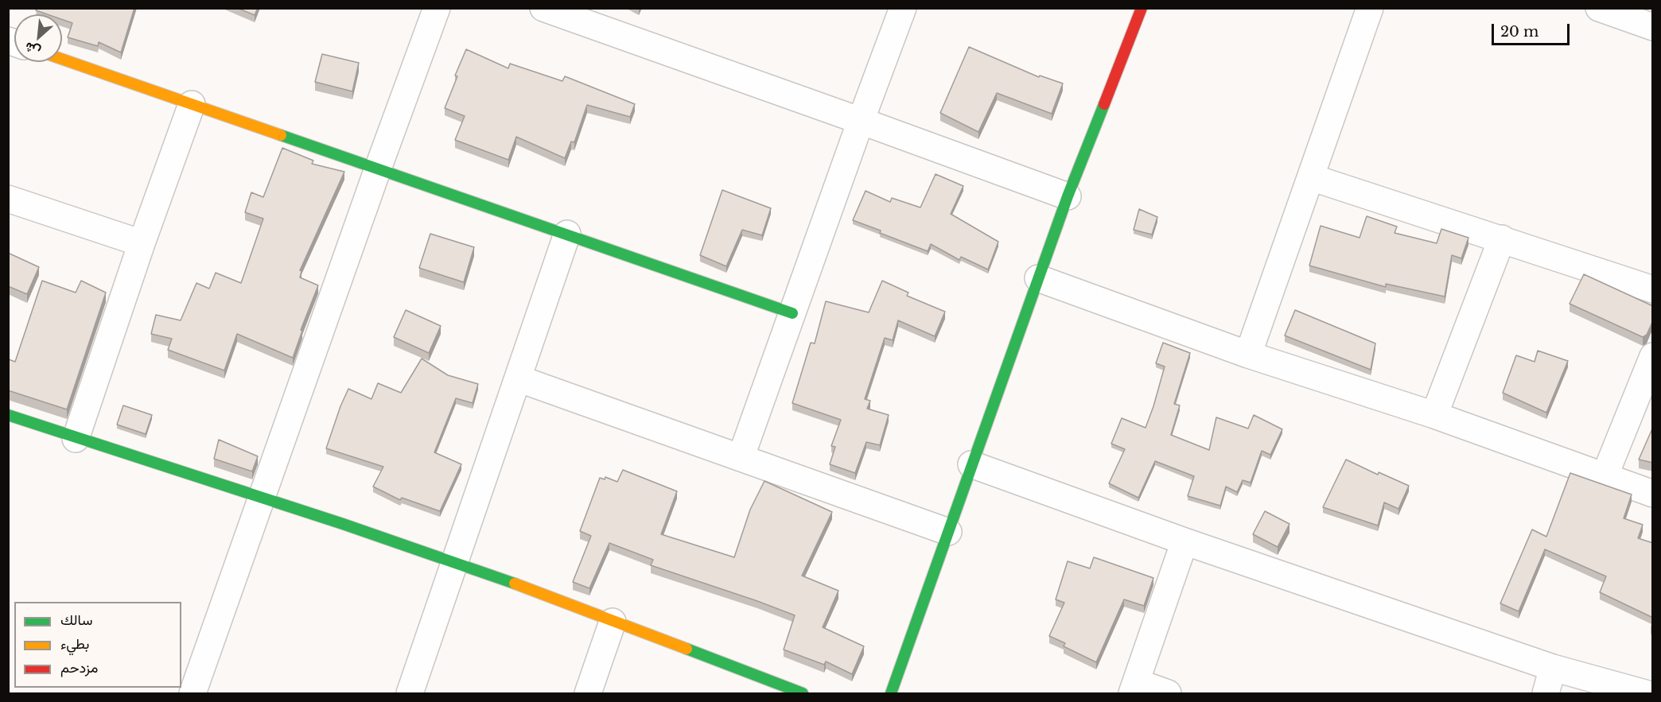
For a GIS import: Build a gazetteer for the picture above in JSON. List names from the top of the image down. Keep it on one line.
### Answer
{"legend":["سالك","بطيء","مزدحم"],"scale_bar":"20 m","north":"bottom left"}
